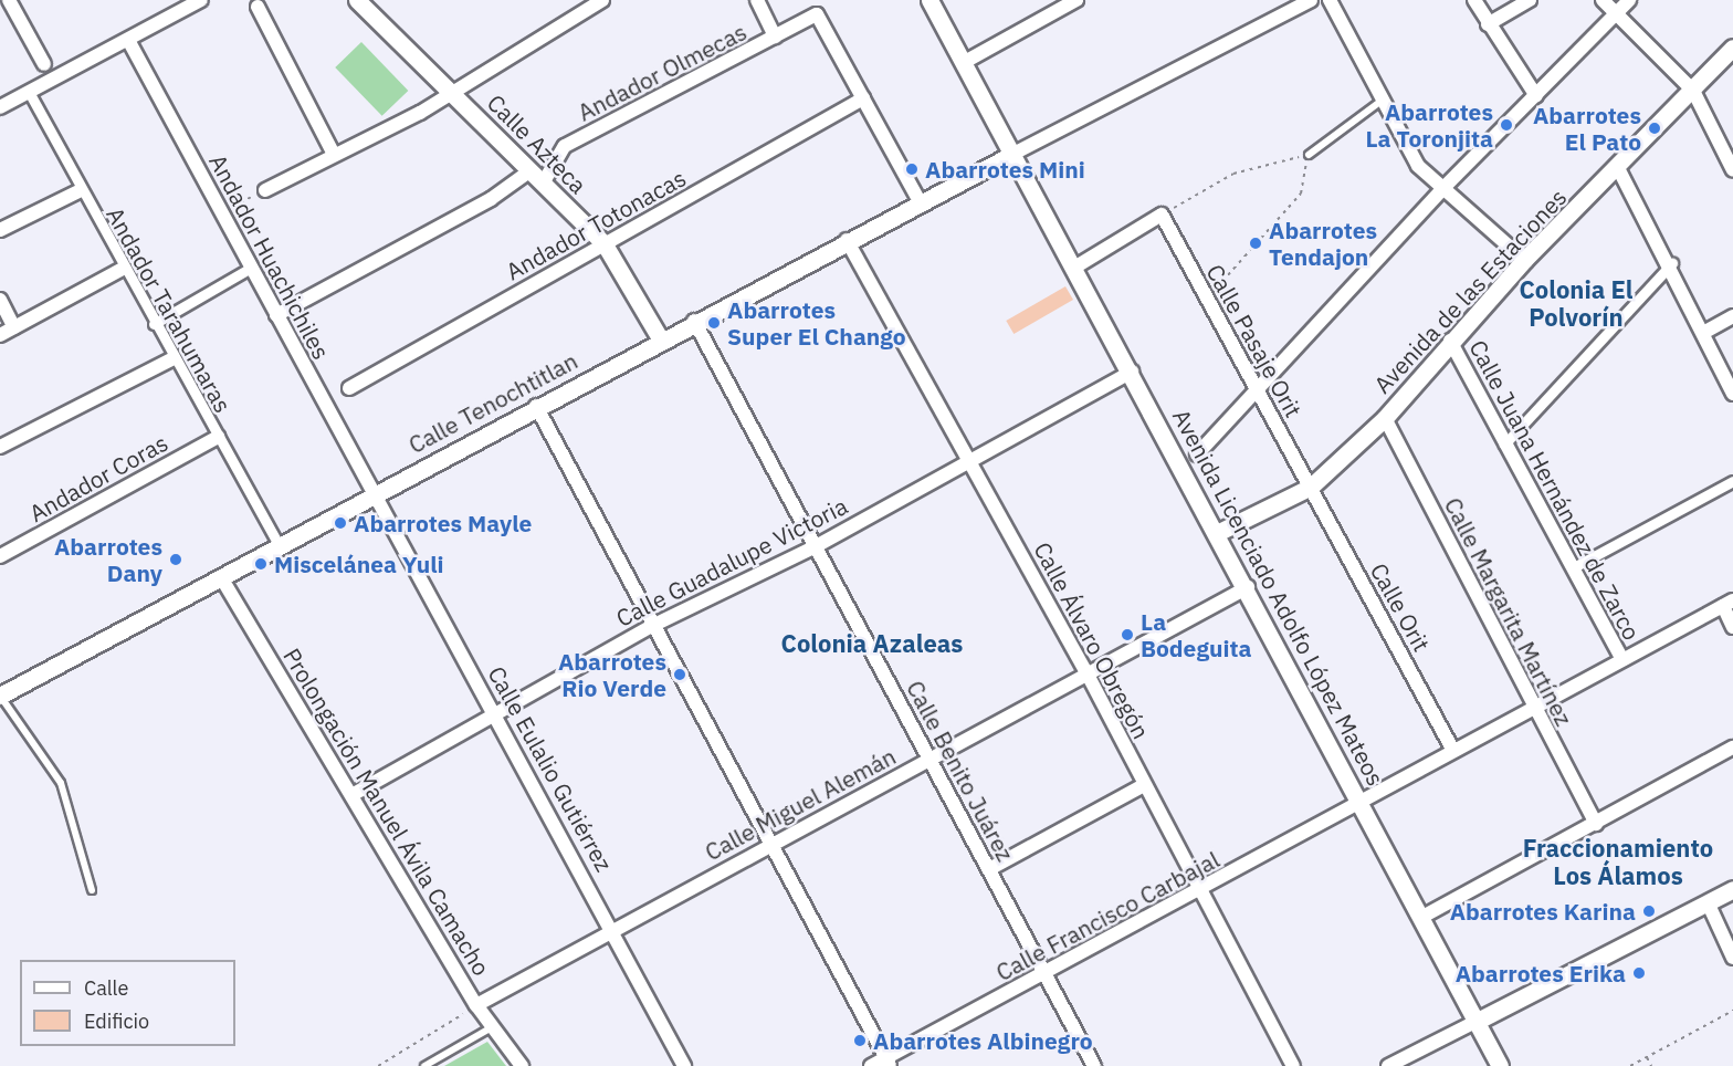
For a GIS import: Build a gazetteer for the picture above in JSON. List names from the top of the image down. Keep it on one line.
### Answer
{"streets":{"street":["Andador Olmecas","Calle Azteca","Andador Totonacas","Andador Huachichiles","Avenida de las Estaciones","Andador Tarahumaras","Calle Pasaje Orit","Calle Tenochtitlan","Andador Coras","Calle Juana Hernández de Zarco","Calle Guadalupe Victoria","Avenida Licenciado Adolfo López Mateos","Calle Orit","Calle Margarita Martínez","Calle Álvaro Obregón","Calle Eulalio Gutiérrez","Calle Benito Juárez","Calle Miguel Alemán","Prolongación Manuel Ávila Camacho","Calle Francisco Carbajal"]},"crossings":[["Andador Olmecas","Calle Azteca"],["Andador Olmecas","Andador Totonacas"],["Calle Azteca","Andador Totonacas"],["Calle Azteca","Calle Tenochtitlan"],["Andador Huachichiles","Calle Tenochtitlan"],["Andador Huachichiles","Calle Eulalio Gutiérrez"],["Avenida de las Estaciones","Calle Pasaje Orit"],["Avenida de las Estaciones","Calle Juana Hernández de Zarco"],["Avenida de las Estaciones","Avenida Licenciado Adolfo López Mateos"],["Avenida de las Estaciones","Calle Orit"],["Avenida de las Estaciones","Calle Margarita Martínez"],["Andador Tarahumaras","Calle Tenochtitlan"],["Andador Tarahumaras","Andador Coras"],["Calle Pasaje Orit","Calle Orit"],["Calle Tenochtitlan","Avenida Licenciado Adolfo López Mateos"],["Calle Tenochtitlan","Calle Álvaro Obregón"],["Calle Tenochtitlan","Calle Eulalio Gutiérrez"],["Calle Tenochtitlan","Calle Benito Juárez"],["Calle Tenochtitlan","Prolongación Manuel Ávila Camacho"],["Calle Juana Hernández de Zarco","Calle Francisco Carbajal"],["Calle Guadalupe Victoria","Avenida Licenciado Adolfo López Mateos"],["Calle Guadalupe Victoria","Calle Álvaro Obregón"],["Calle Guadalupe Victoria","Calle Eulalio Gutiérrez"],["Calle Guadalupe Victoria","Calle Benito Juárez"],["Calle Guadalupe Victoria","Prolongación Manuel Ávila Camacho"],["Avenida Licenciado Adolfo López Mateos","Calle Miguel Alemán"],["Avenida Licenciado Adolfo López Mateos","Calle Francisco Carbajal"],["Calle Orit","Calle Francisco Carbajal"],["Calle Margarita Martínez","Calle Francisco Carbajal"],["Calle Álvaro Obregón","Calle Miguel Alemán"],["Calle Álvaro Obregón","Calle Francisco Carbajal"],["Calle Eulalio Gutiérrez","Calle Miguel Alemán"],["Calle Benito Juárez","Calle Miguel Alemán"],["Calle Benito Juárez","Calle Francisco Carbajal"],["Calle Miguel Alemán","Prolongación Manuel Ávila Camacho"]],"districts":["Colonia El Polvorín","Colonia Azaleas","Fraccionamiento Los Álamos"],"places":["Abarrotes La Toronjita","Abarrotes El Pato","Abarrotes Mini","Abarrotes Tendajon","Abarrotes Super El Chango","Abarrotes Mayle","Abarrotes Dany","Miscelánea Yuli","La Bodeguita","Abarrotes Rio Verde","Abarrotes Karina","Abarrotes Erika","Abarrotes Albinegro"],"legend":["Calle","Edificio"]}
